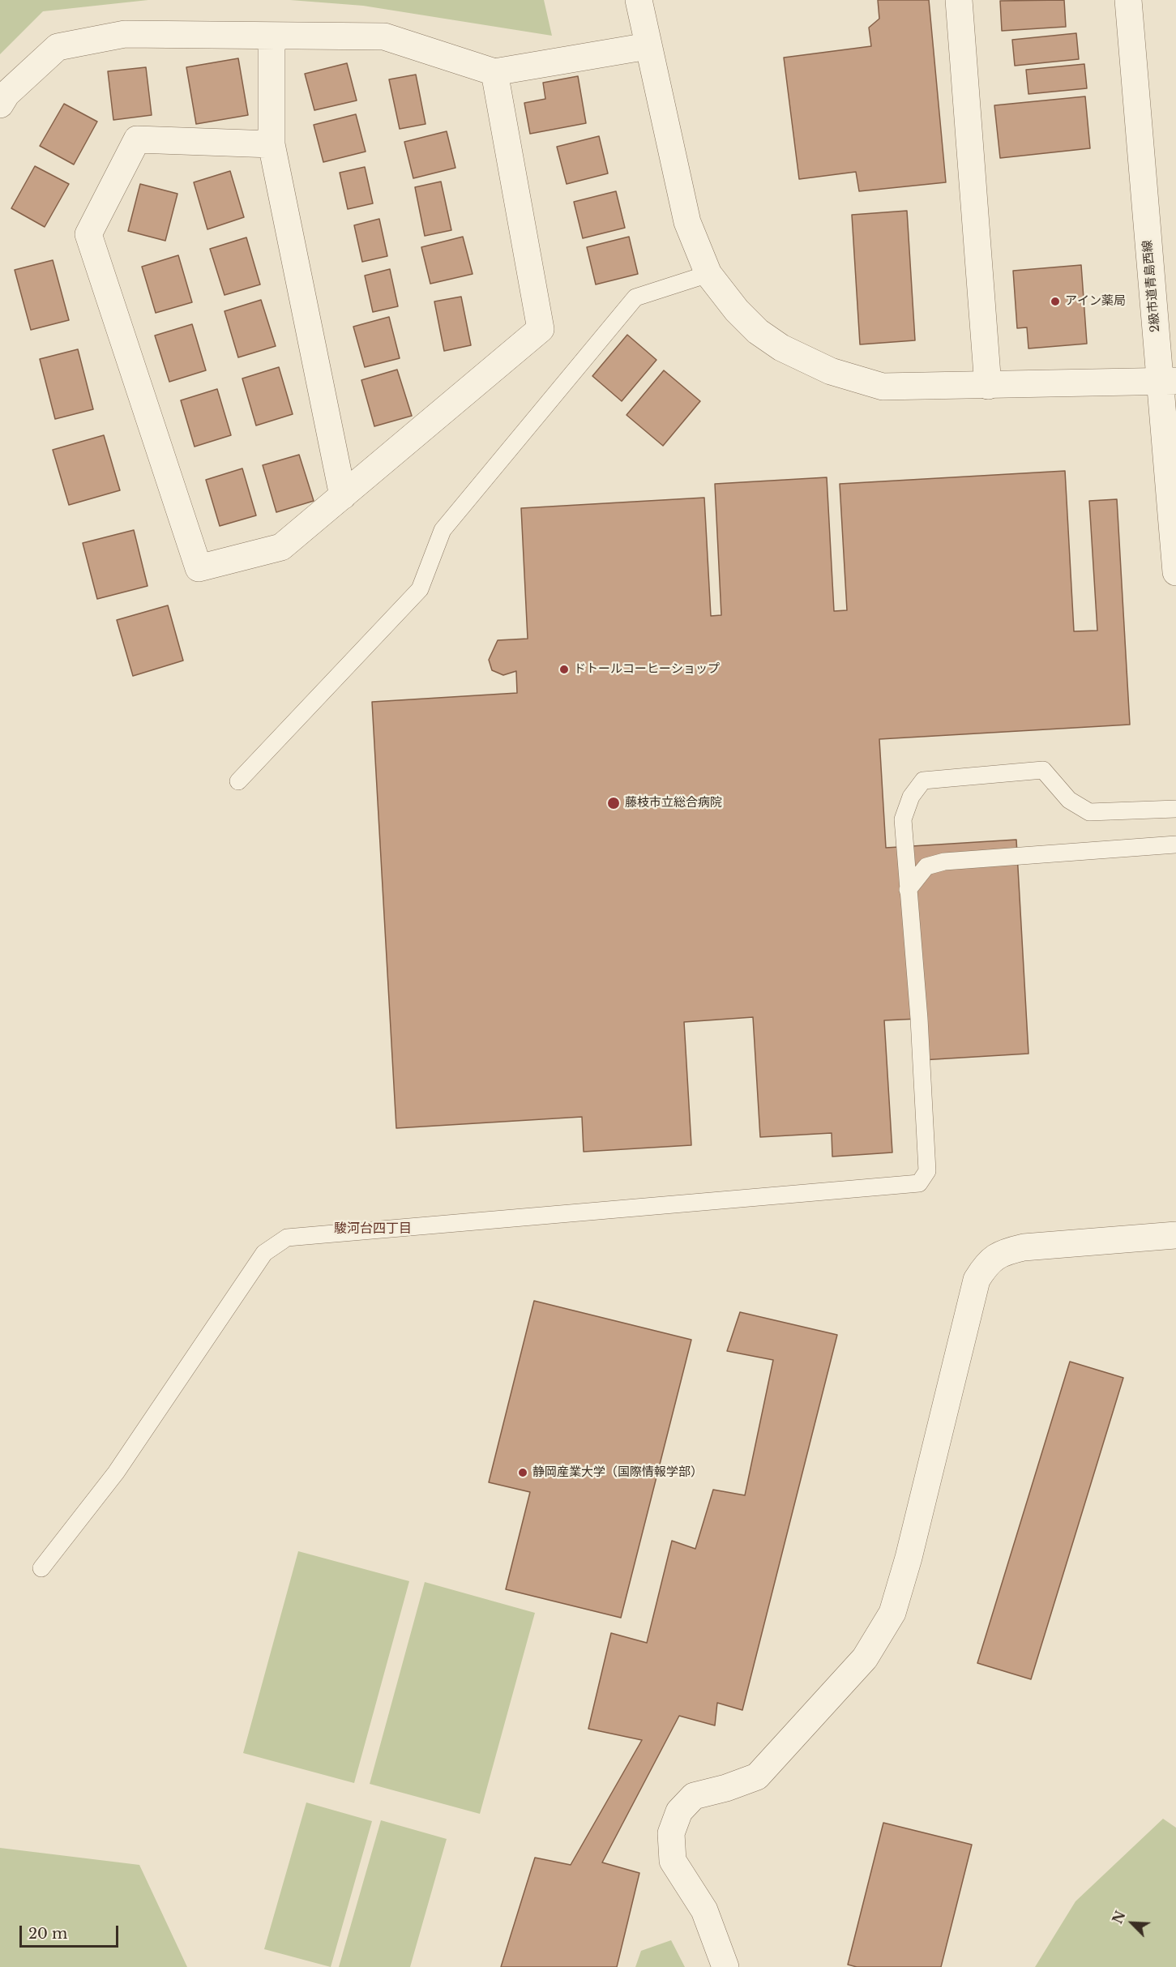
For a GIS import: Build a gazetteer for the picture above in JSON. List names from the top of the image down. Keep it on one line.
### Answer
{"streets":{"street":["2級市道青島西線"]},"districts":["駿河台四丁目"],"places":["アイン薬局","ドトールコーヒーショップ","藤枝市立総合病院","静岡産業大学（国際情報学部）"],"scale_bar":"20 m","north":"top left"}
